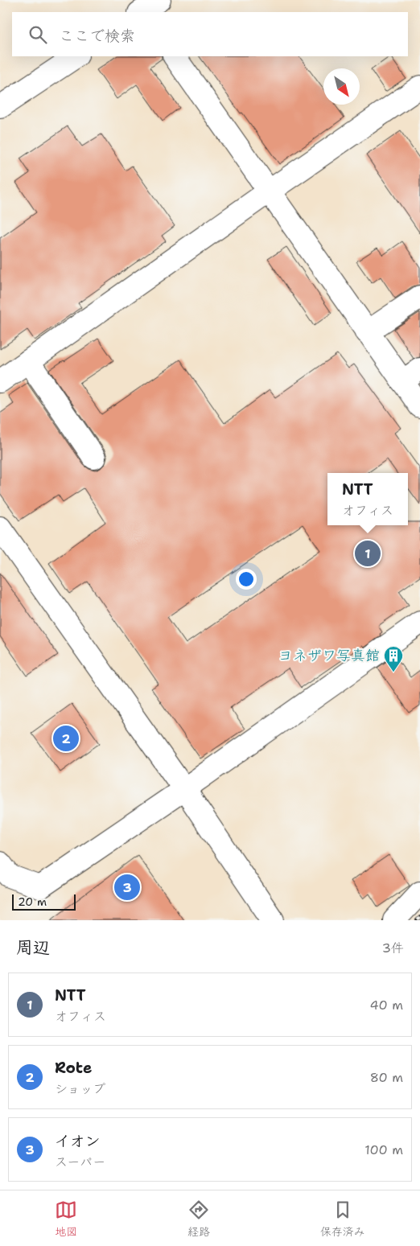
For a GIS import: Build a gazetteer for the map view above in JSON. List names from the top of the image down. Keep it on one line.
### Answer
{"places":{"building":["ヨネザワ写真館"]},"scale_bar":"20 m","north":"bottom right","page":{"search":"ここで検索","popup":["NTT","オフィス"],"pins":["1","2","3"],"scale":"20 m","heading":["周辺","3件"],"list":[{"mark":"1","name":"NTT","note":"オフィス","value":"40 m"},{"mark":"2","name":"Rote","note":"ショップ","value":"80 m"},{"mark":"3","name":"イオン","note":"スーパー","value":"100 m"}],"nav":["地図","経路","保存済み"]}}
